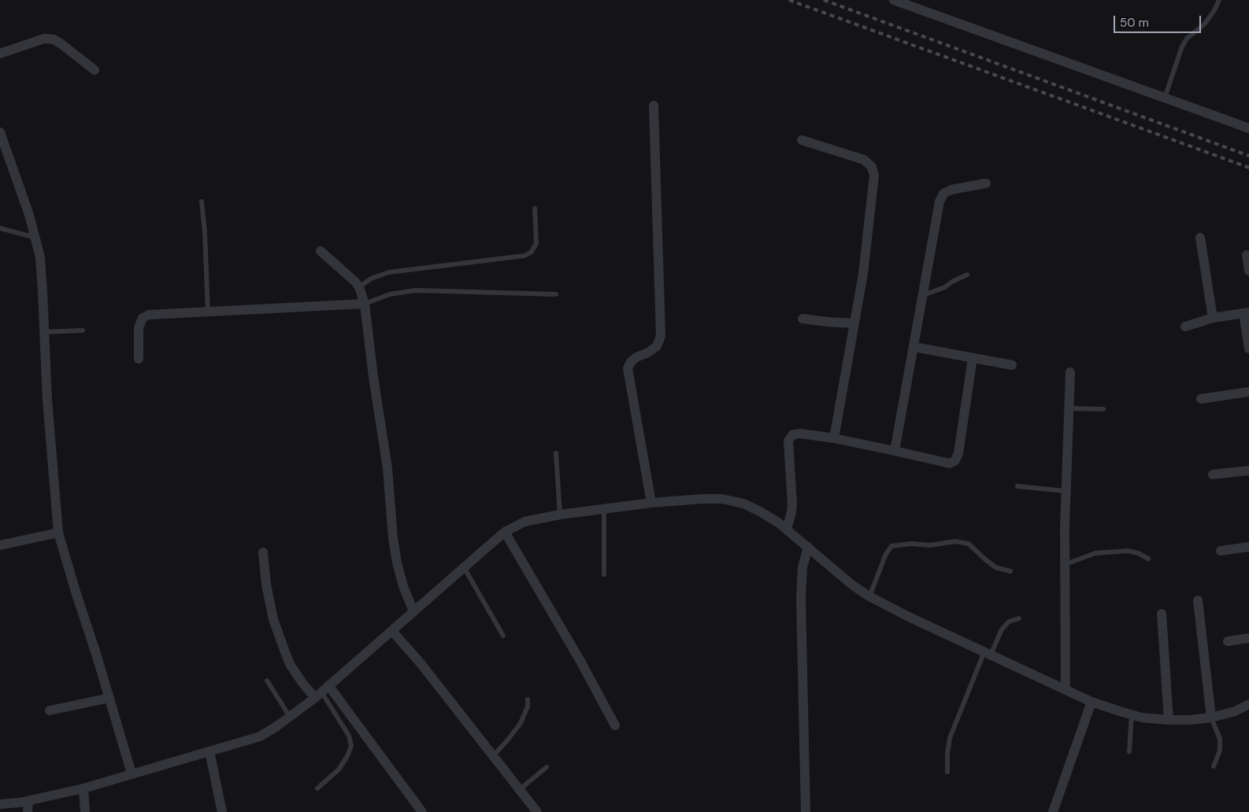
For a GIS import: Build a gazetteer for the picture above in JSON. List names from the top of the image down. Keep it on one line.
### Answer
{"scale_bar":"50 m"}
